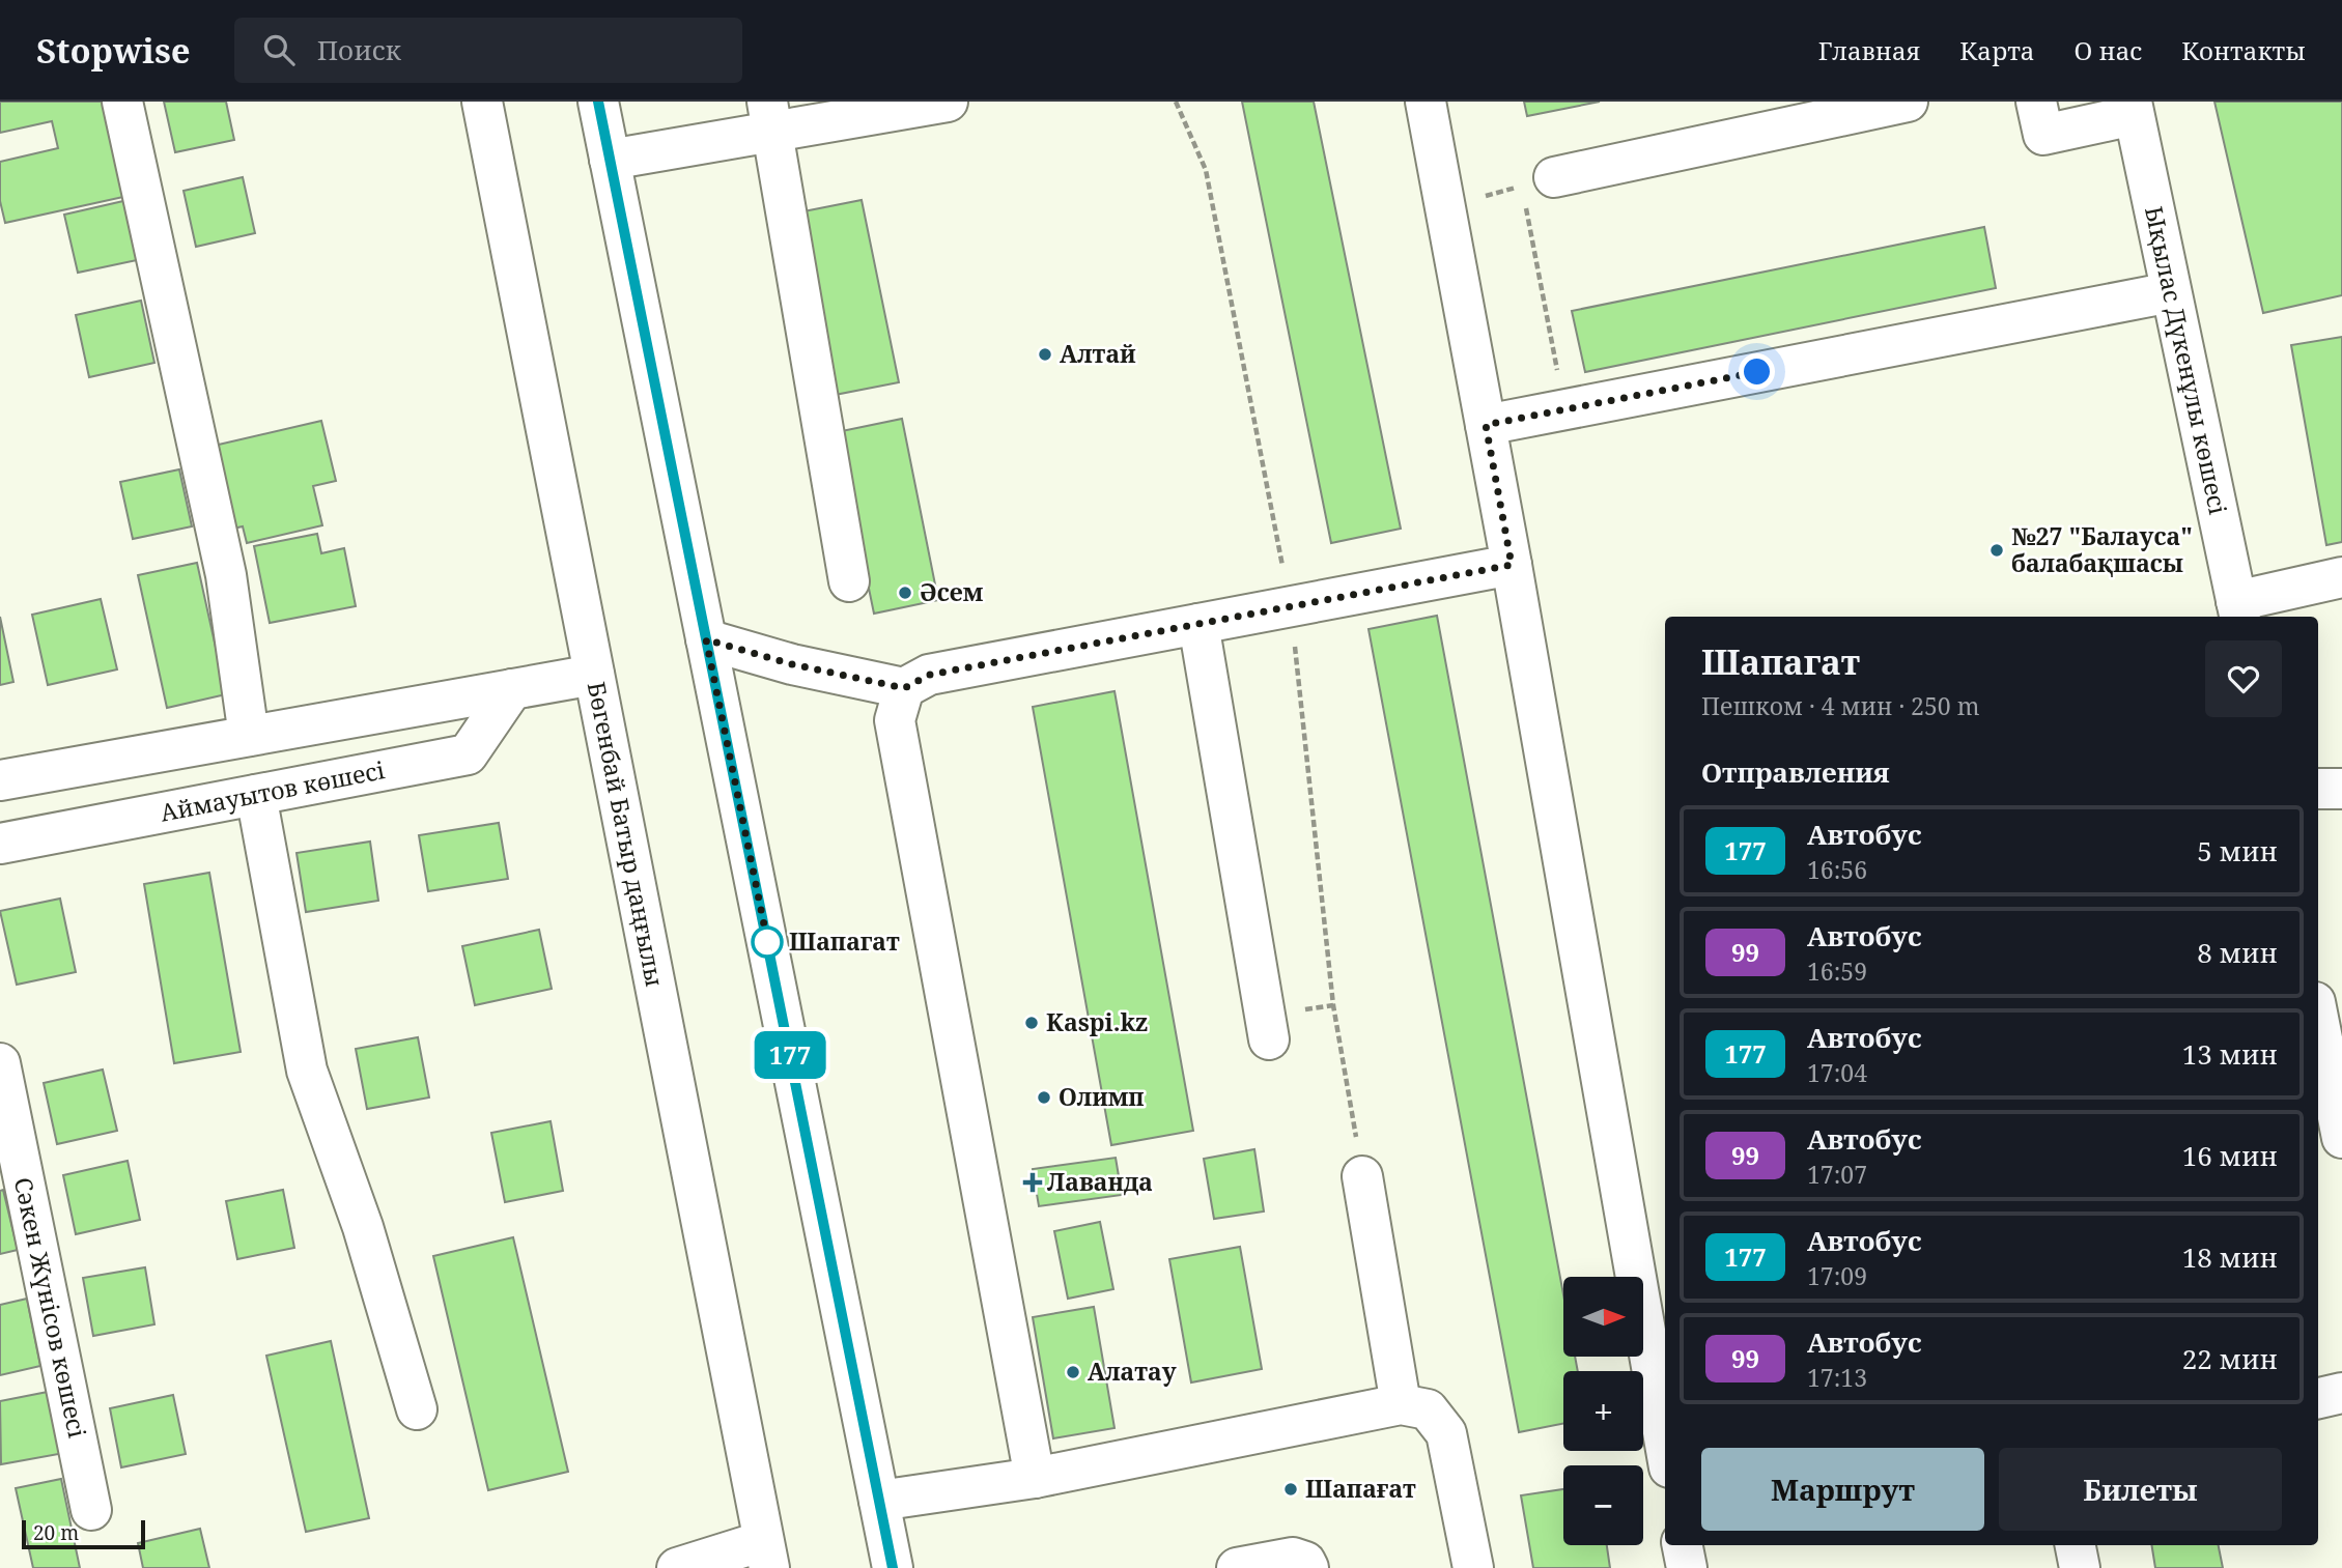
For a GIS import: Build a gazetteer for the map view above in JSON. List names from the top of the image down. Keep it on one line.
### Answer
{"streets":{"street":["Ықылас Дүкенұлы көшесі","Аймауытов көшесі","Бөгенбай Батыр даңғылы","Сәкен Жүнісов көшесі"]},"places":{"other":["Алтай","№27 \"Балауса\" балабақшасы","Әсем","Шапагат","Kaspi.kz","Олимп","Алатау","Шапағат"],"health":["Лаванда"]},"lines":["bus line 177"],"scale_bar":"20 m","north":"right","page":{"header":"Stopwise","search":"Поиск","nav":["Главная","Карта","О нас","Контакты"],"on_map":"177","heading":[["Шапагат","Пешком · 4 мин · 250 m"],"Отправления"],"list":[{"mark":"177","name":"Автобус","note":"16:56","value":"5 мин"},{"mark":"99","name":"Автобус","note":"16:59","value":"8 мин"},{"mark":"177","name":"Автобус","note":"17:04","value":"13 мин"},{"mark":"99","name":"Автобус","note":"17:07","value":"16 мин"},{"mark":"177","name":"Автобус","note":"17:09","value":"18 мин"},{"mark":"99","name":"Автобус","note":"17:13","value":"22 мин"}],"map_buttons":["+","−"],"buttons":["Маршрут","Билеты"],"scale":"20 m"}}
